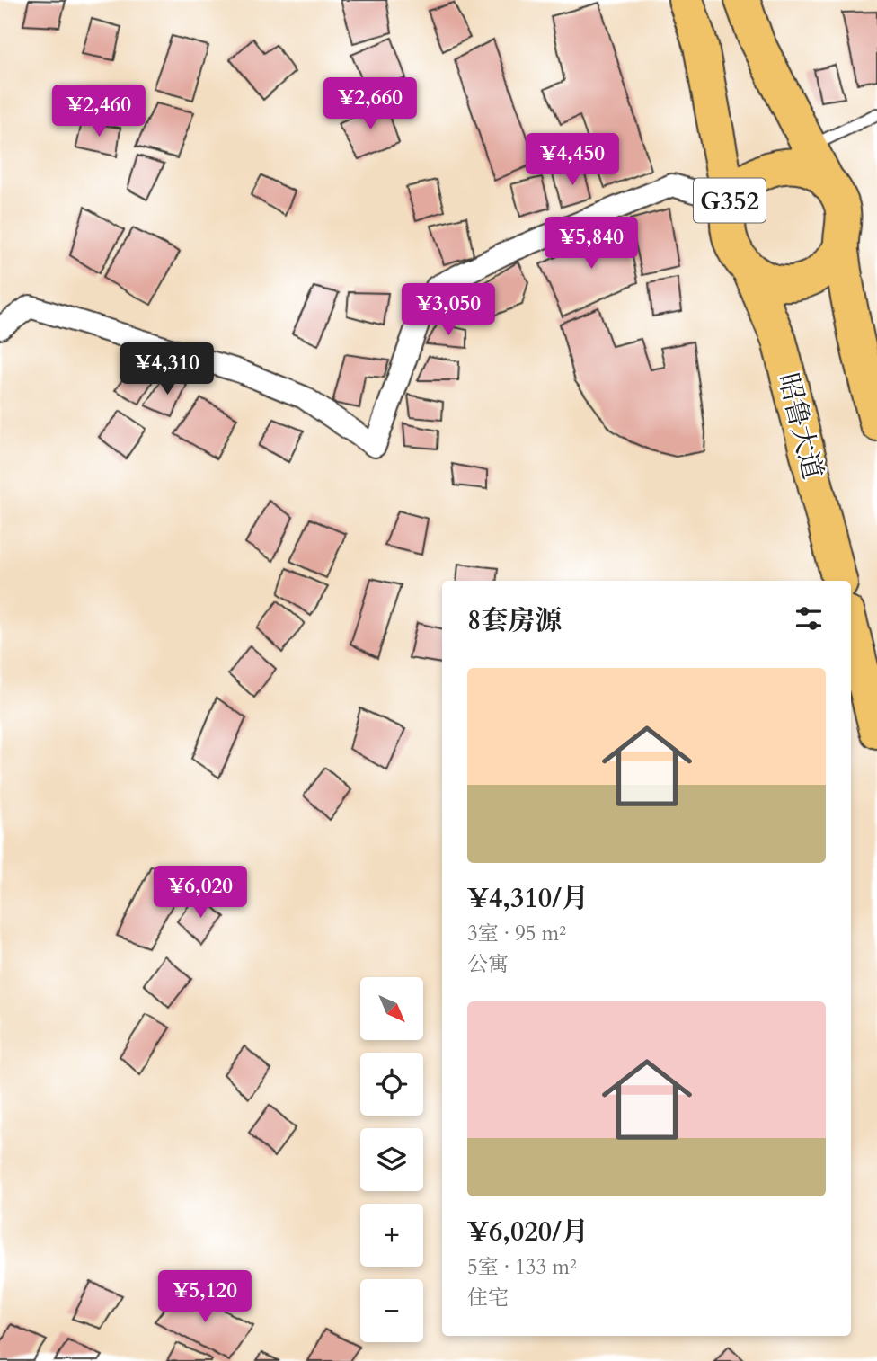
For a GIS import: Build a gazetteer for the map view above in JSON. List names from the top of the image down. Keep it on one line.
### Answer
{"streets":{"highway":["G352","昭鲁大道"]},"crossings":[["G352","昭鲁大道"]],"north":"bottom right","page":{"price":["¥2,660","¥2,460","¥4,450","¥5,840","¥3,050","¥4,310","¥6,020","¥5,120"],"heading":"8套房源","list":[{"name":"¥4,310/月","note":"3室 · 95 m² · 公寓"},{"name":"¥6,020/月","note":"5室 · 133 m² · 住宅"}],"map_buttons":["+","−"]}}
